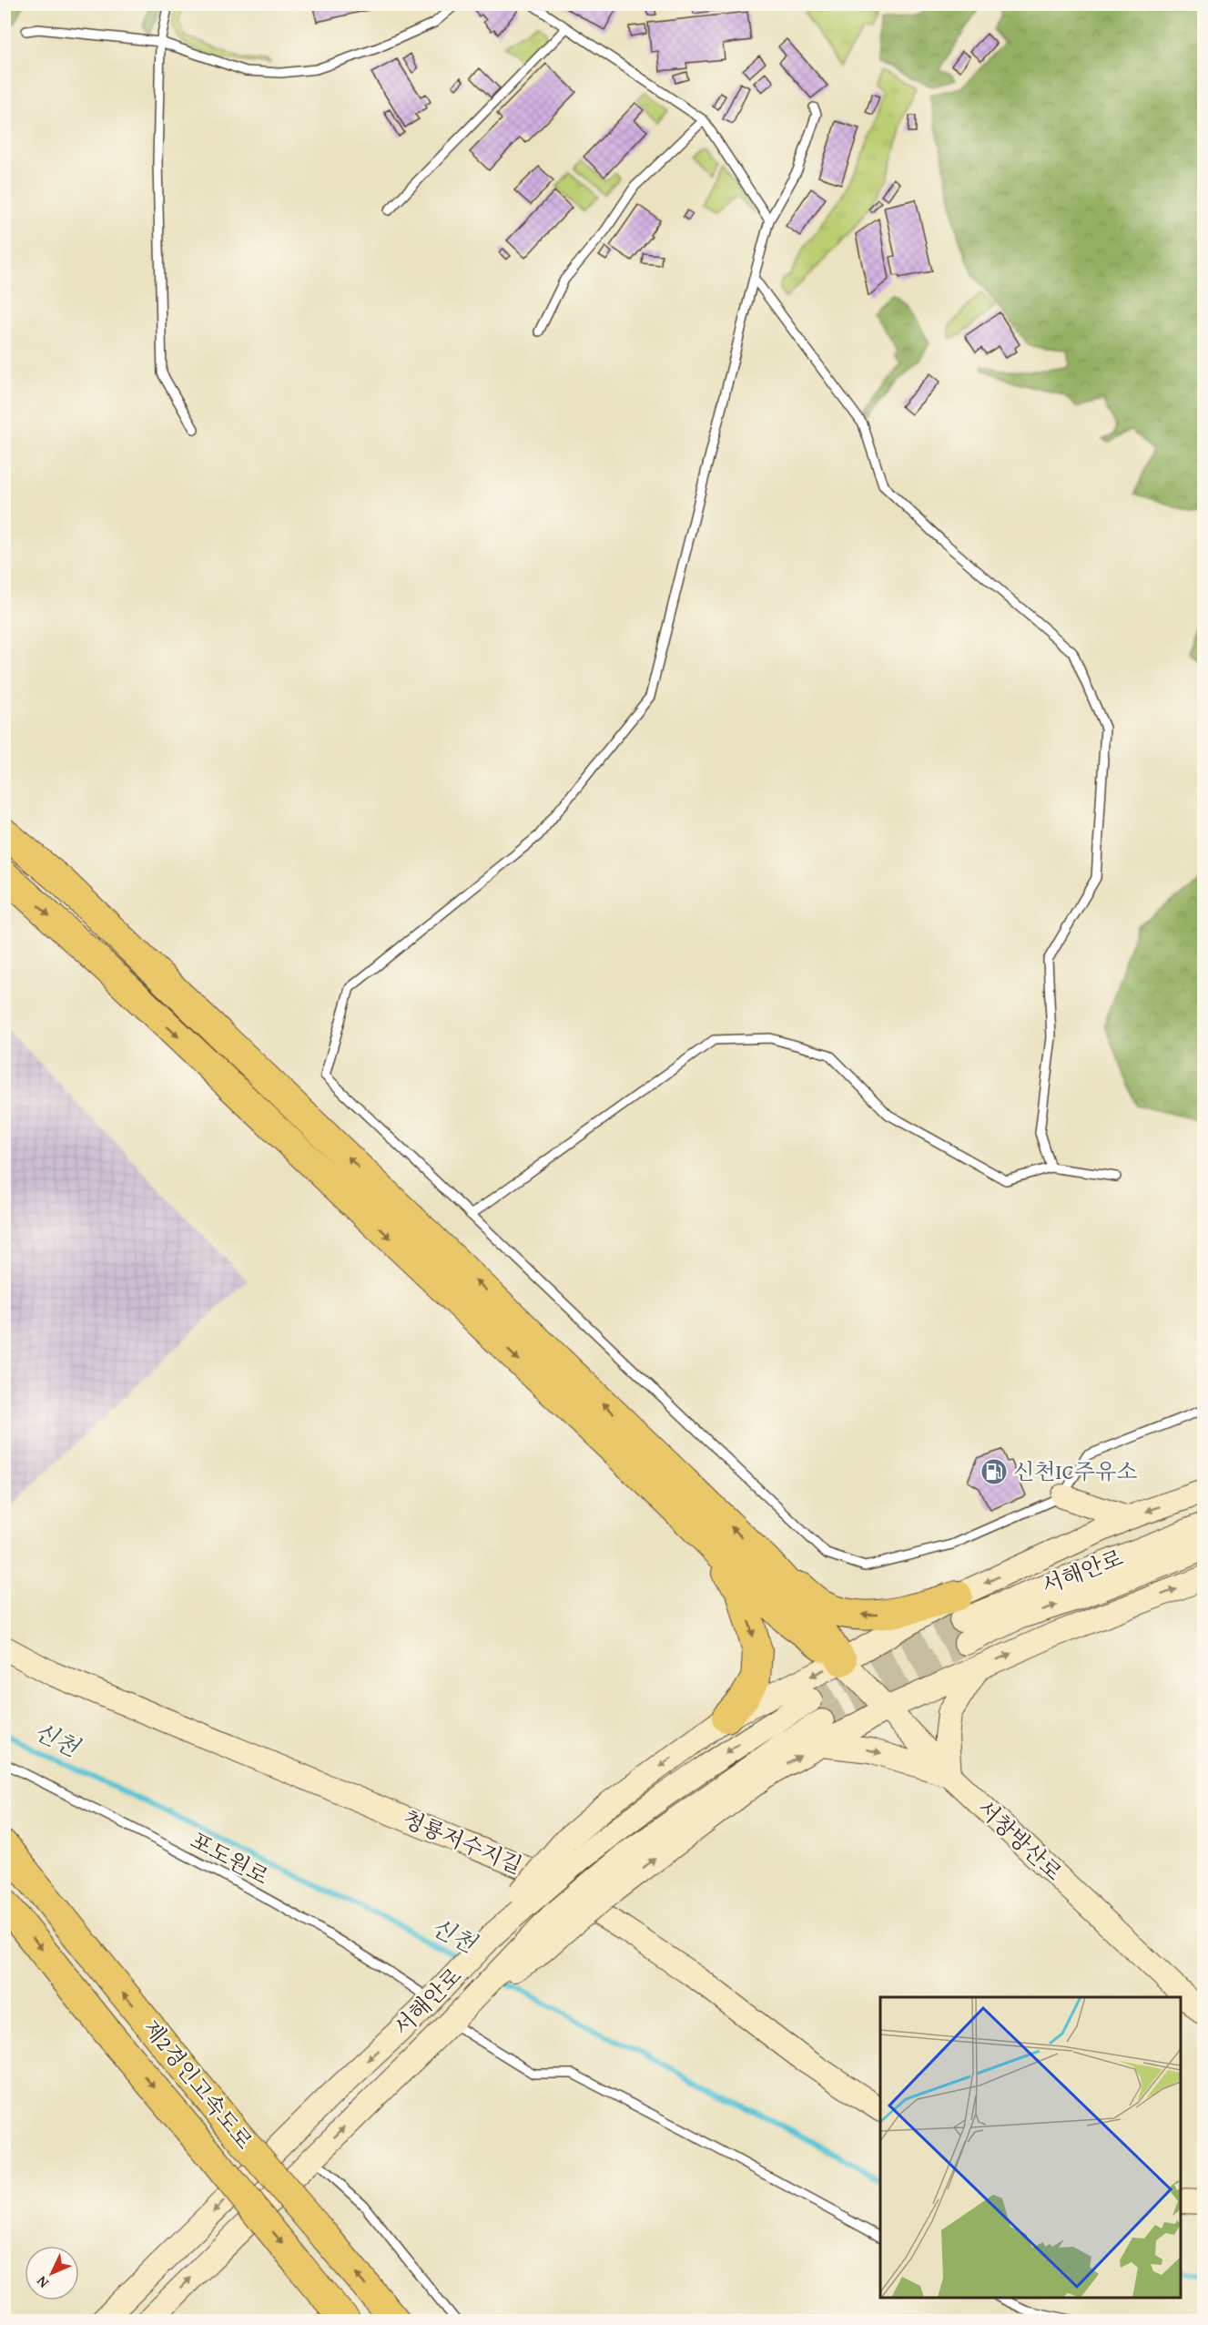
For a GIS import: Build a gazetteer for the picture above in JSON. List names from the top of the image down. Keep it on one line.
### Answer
{"streets":{"highway":["제2경인고속도로"],"main road":["서해안로","서창방산로","청룡저수지길"],"lane":["포도원로"]},"crossings":[["서해안로","포도원로"]],"water":["신천"],"places":{"fuel station":["신천IC주유소"]},"north":"bottom left"}
